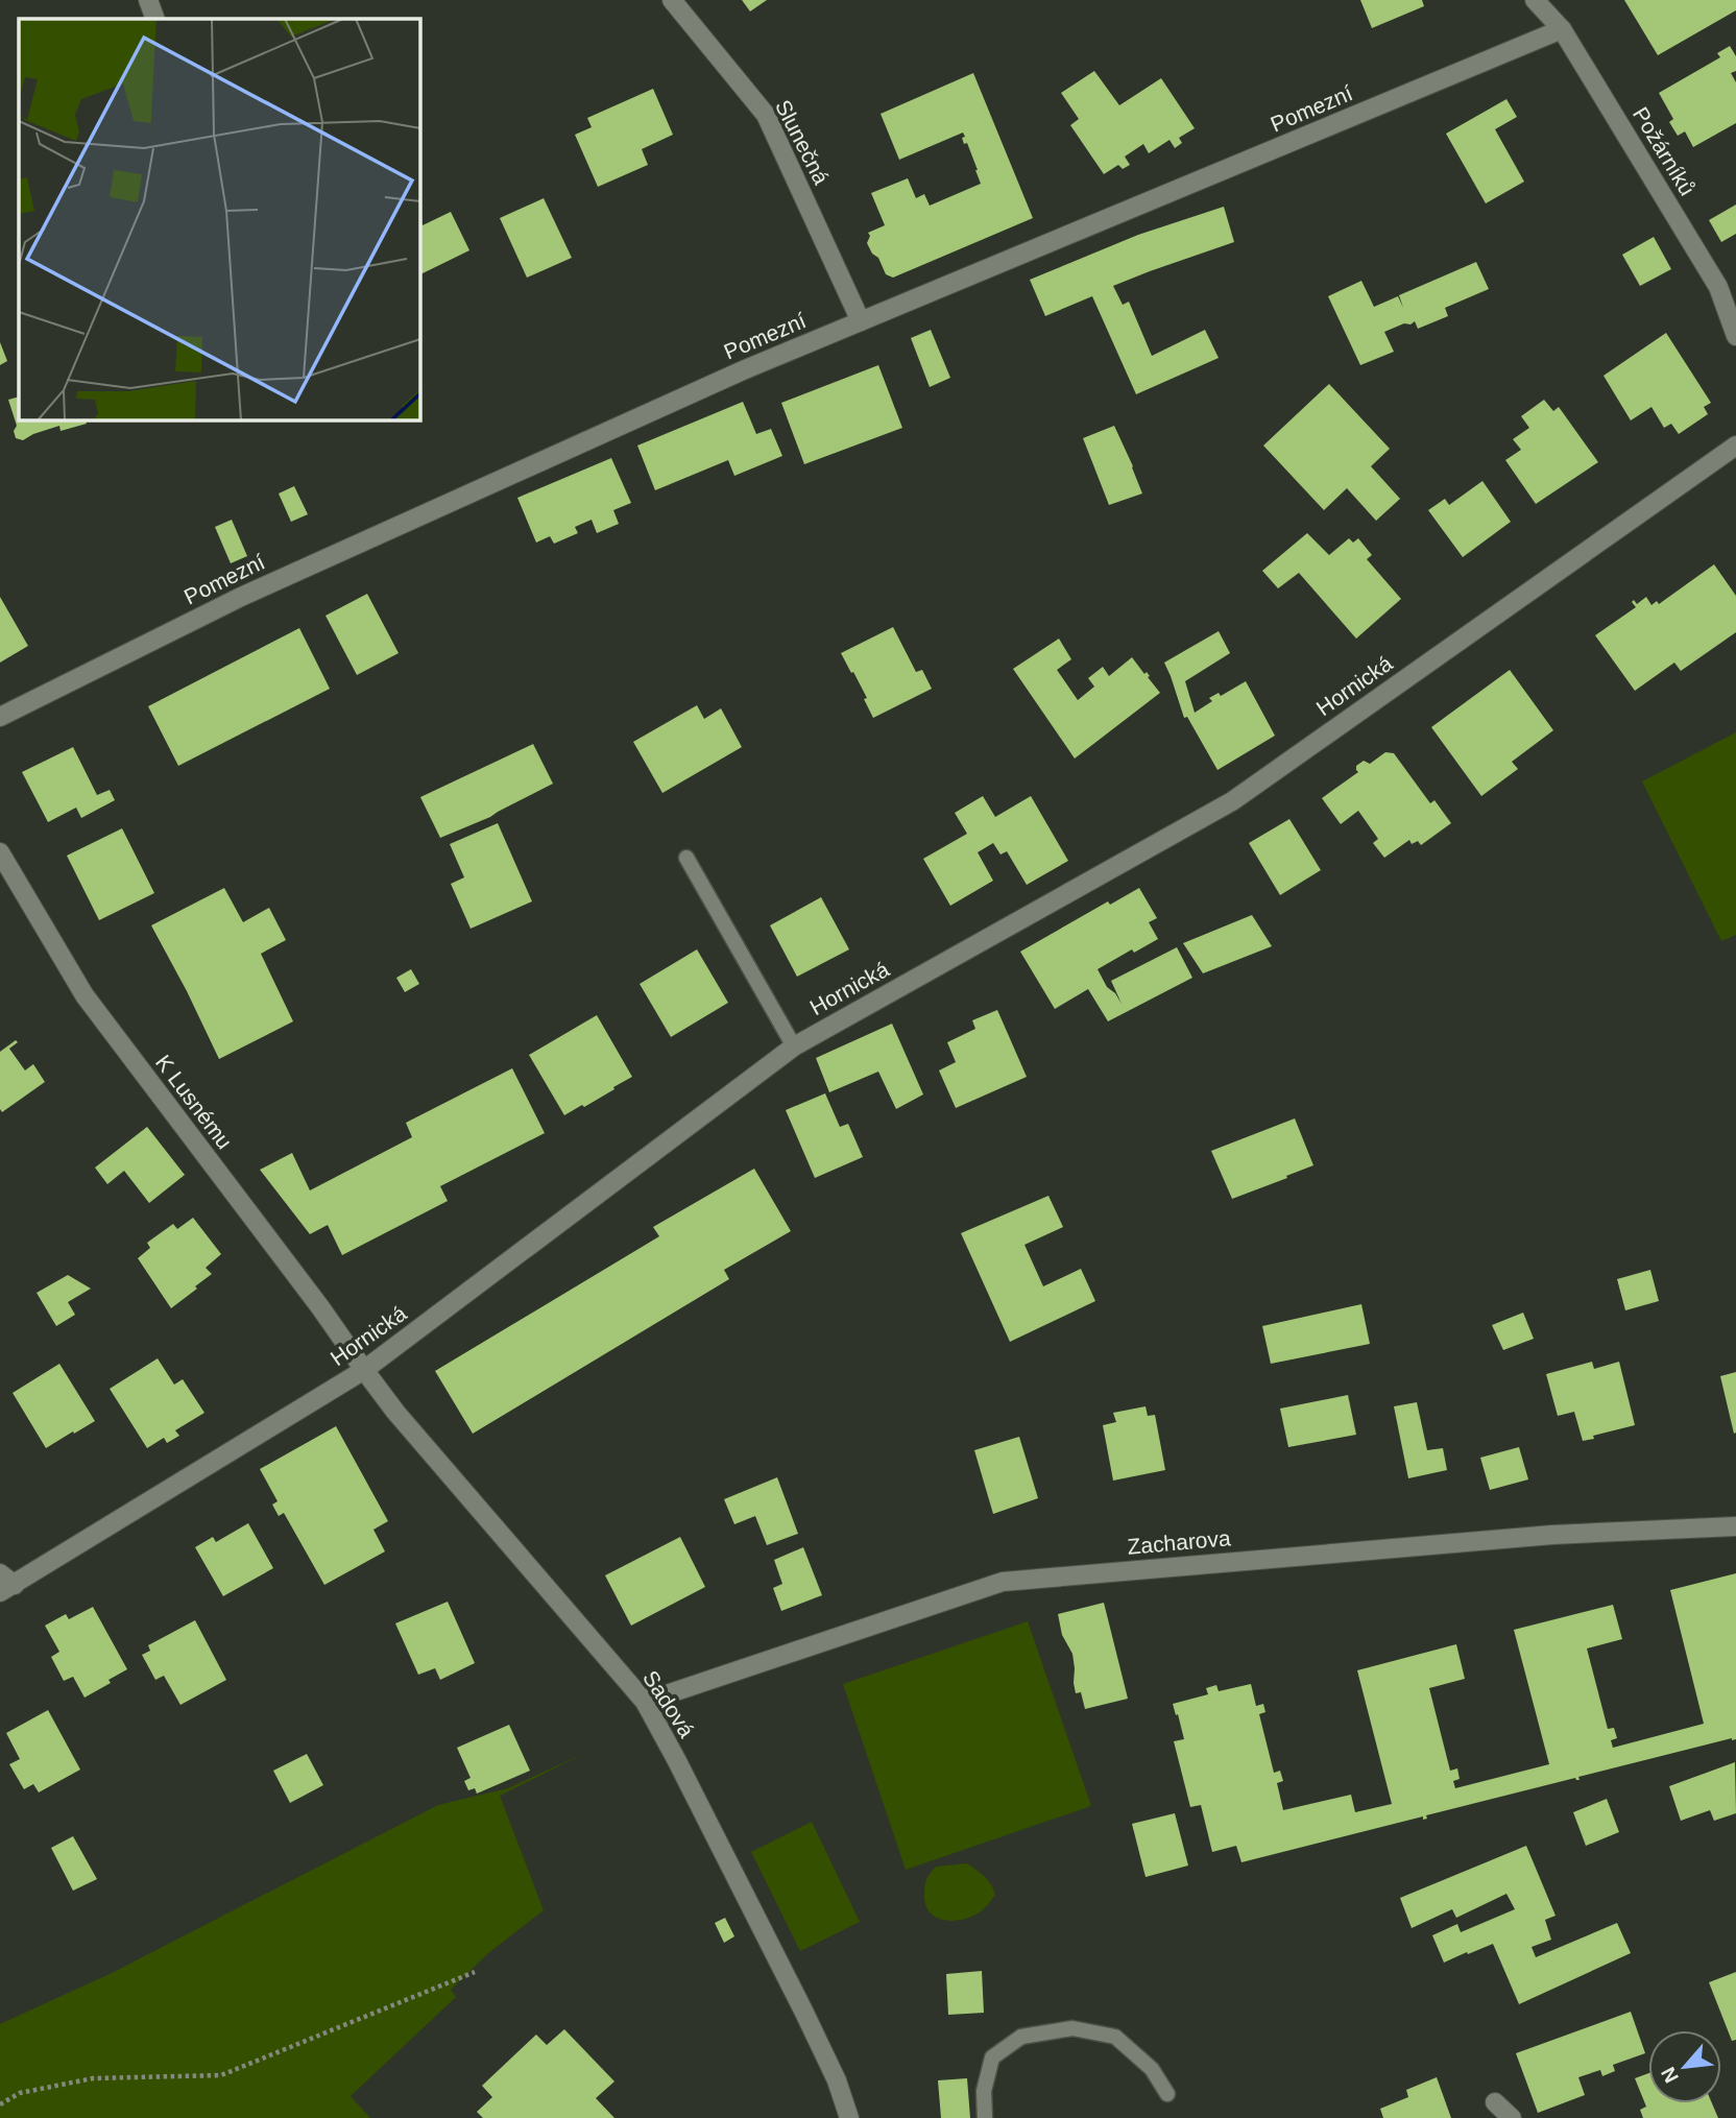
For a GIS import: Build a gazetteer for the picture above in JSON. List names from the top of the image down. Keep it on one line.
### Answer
{"streets":{"street":["Pomezní","Slunečná","Požárníků","Hornická","K Lusnému","Zacharova","Sadová"]},"crossings":[["Pomezní","Slunečná"],["Pomezní","Požárníků"],["Hornická","K Lusnému"],["Hornická","Sadová"],["K Lusnému","Sadová"],["Zacharova","Sadová"]],"north":"bottom left"}
